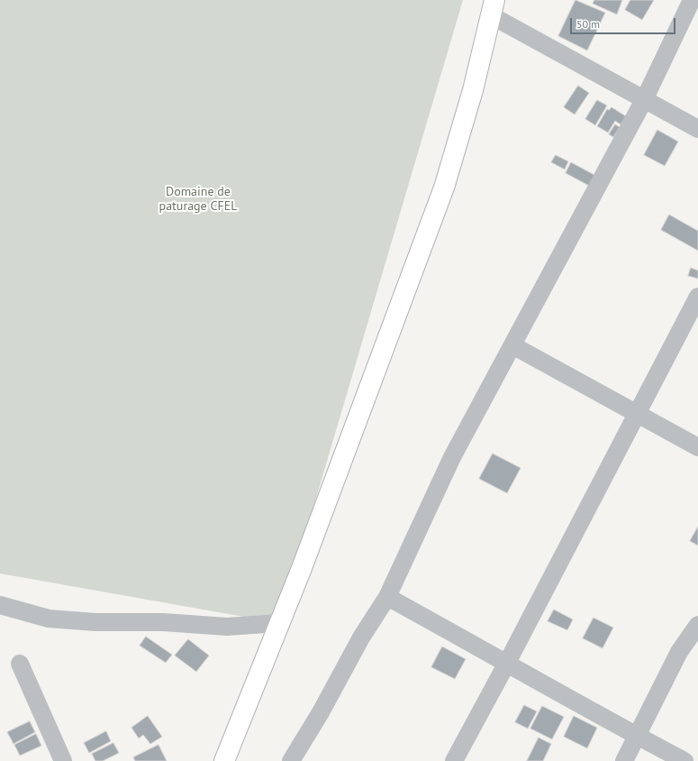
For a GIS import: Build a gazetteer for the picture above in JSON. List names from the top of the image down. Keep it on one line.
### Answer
{"parks":["Domaine de paturage CFEL"],"scale_bar":"50 m"}
